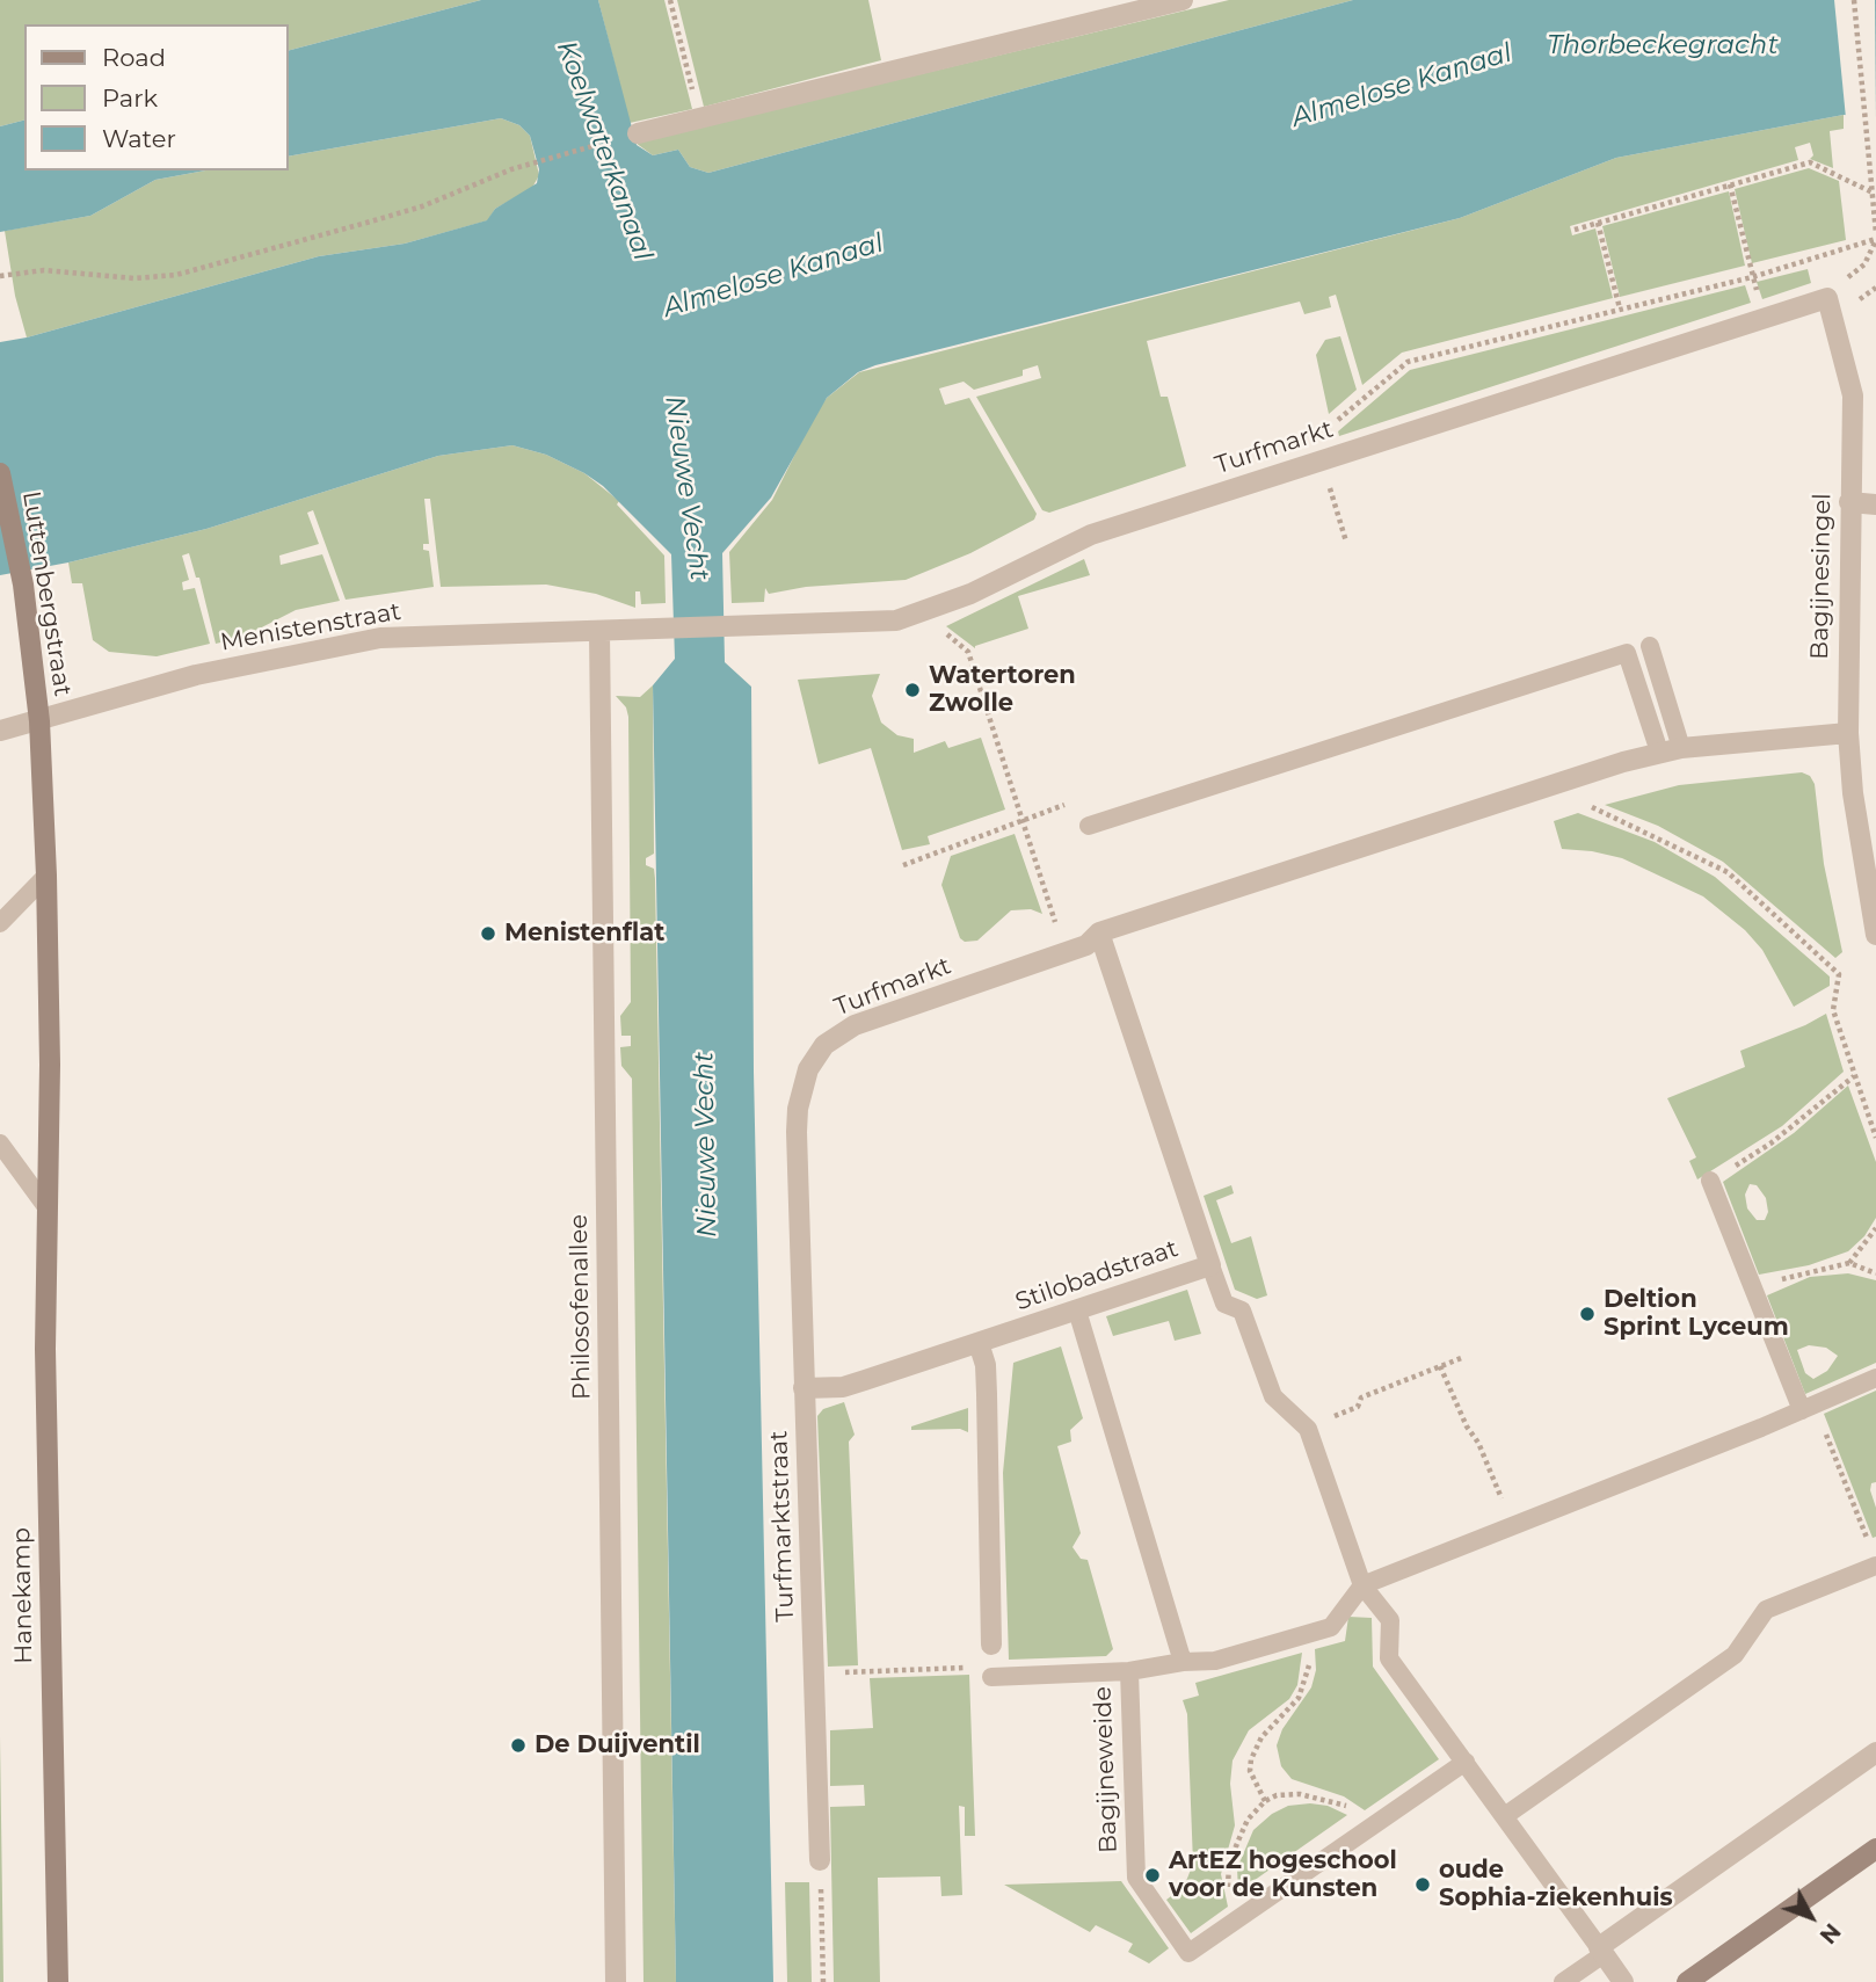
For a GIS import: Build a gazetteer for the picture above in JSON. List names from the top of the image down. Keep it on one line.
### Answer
{"streets":{"main road":["Luttenbergstraat","Hanekamp"],"street":["Turfmarkt","Bagijnesingel","Menistenstraat","Stilobadstraat","Philosofenallee","Turfmarktstraat"],"lane":["Bagijneweide"]},"crossings":[["Turfmarkt","Bagijnesingel"],["Turfmarkt","Menistenstraat"],["Turfmarkt","Stilobadstraat"],["Turfmarkt","Philosofenallee"],["Turfmarkt","Turfmarktstraat"],["Luttenbergstraat","Menistenstraat"],["Luttenbergstraat","Hanekamp"],["Menistenstraat","Philosofenallee"],["Menistenstraat","Hanekamp"],["Stilobadstraat","Turfmarktstraat"]],"water":["Thorbeckegracht","Almelose Kanaal","Koelwaterkanaal","Nieuwe Vecht"],"places":["Watertoren Zwolle","Menistenflat","Deltion Sprint Lyceum","De Duijventil","ArtEZ hogeschool voor de Kunsten","oude Sophia-ziekenhuis"],"legend":["Road","Park","Water"],"north":"bottom right"}
